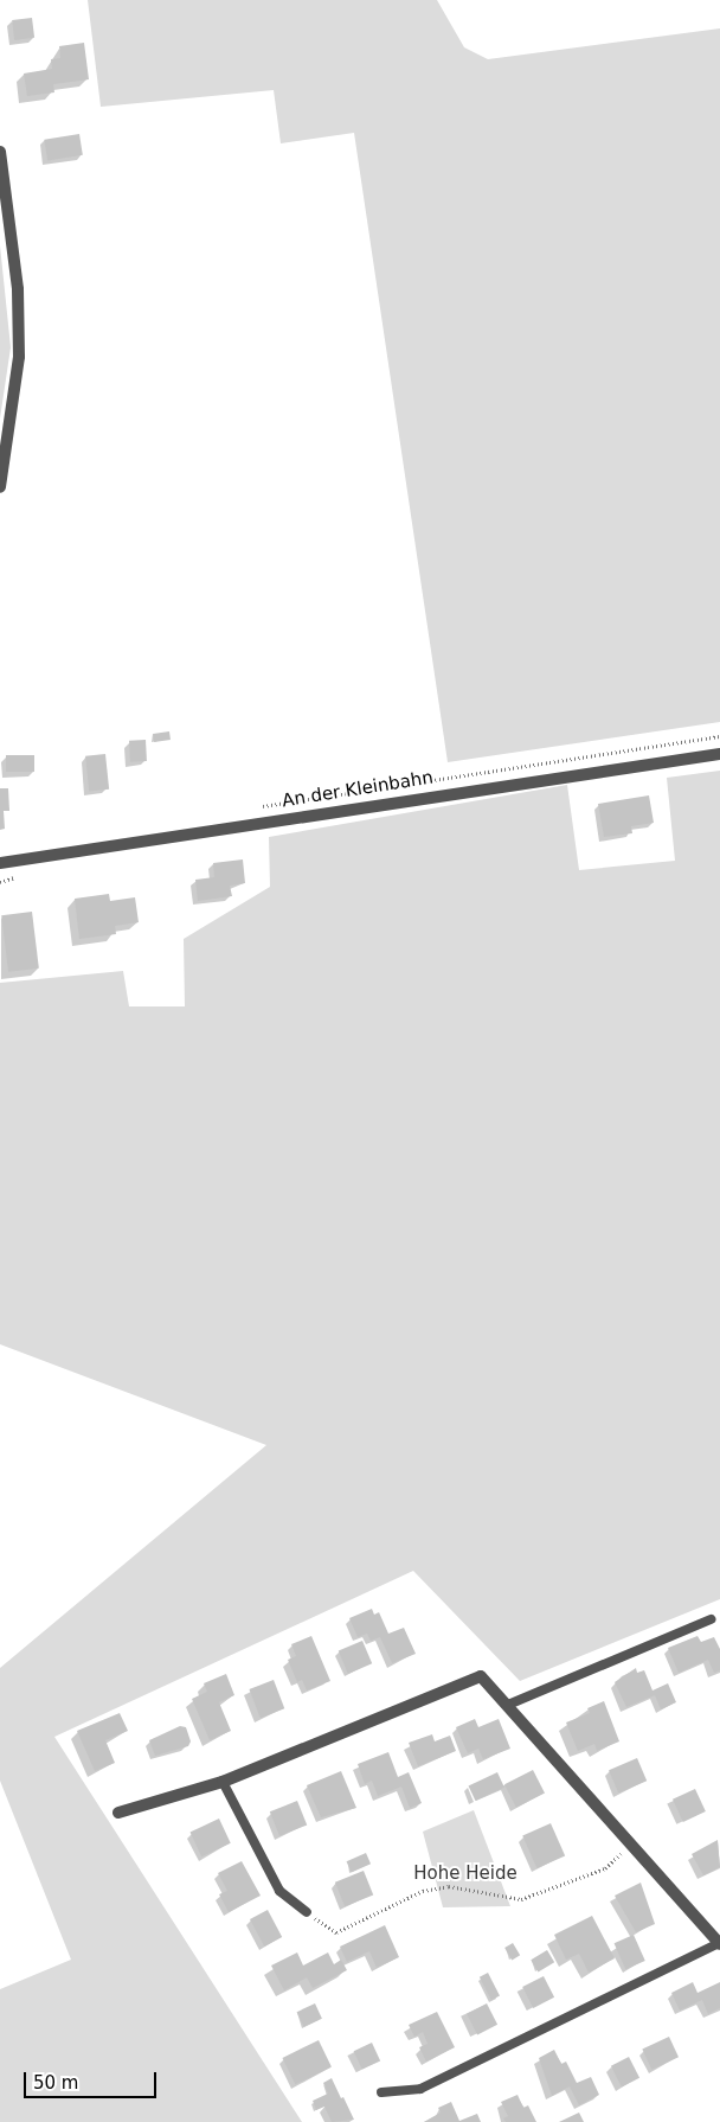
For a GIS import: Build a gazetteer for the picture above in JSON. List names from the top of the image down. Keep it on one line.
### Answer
{"streets":{"street":["An der Kleinbahn"]},"parks":["Hohe Heide"],"scale_bar":"50 m"}
